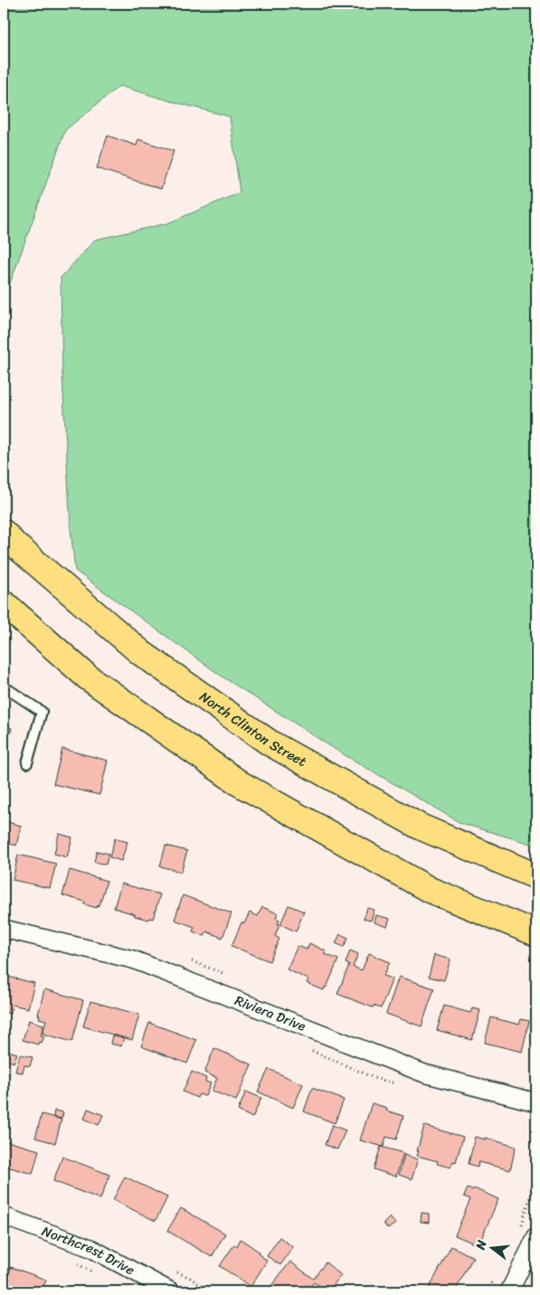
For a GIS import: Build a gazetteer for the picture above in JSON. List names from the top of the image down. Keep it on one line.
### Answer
{"streets":{"main road":["North Clinton Street"],"street":["Riviera Drive","Northcrest Drive"]},"north":"left"}
